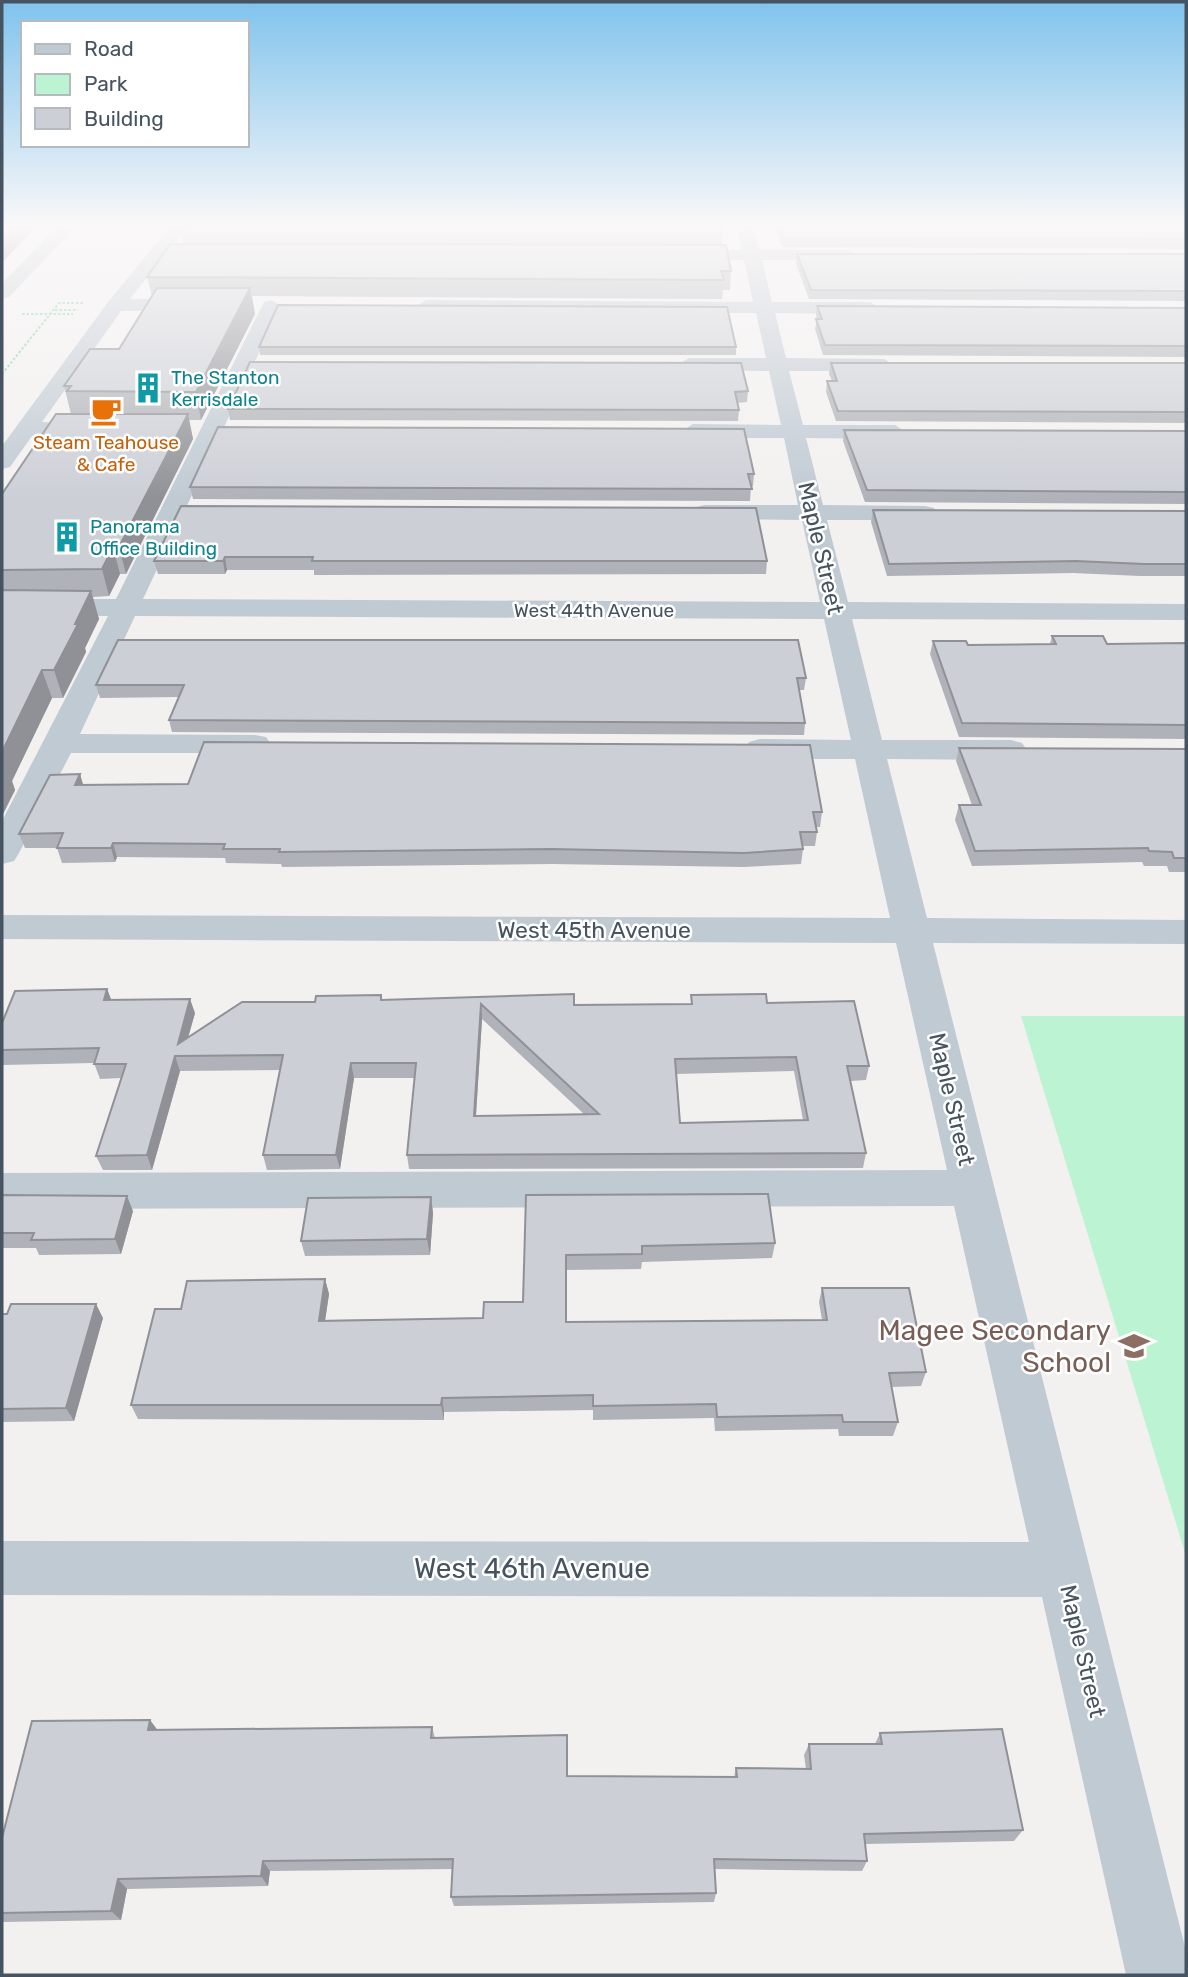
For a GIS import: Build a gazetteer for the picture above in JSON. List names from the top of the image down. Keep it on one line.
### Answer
{"streets":{"street":["Maple Street","West 44th Avenue","West 45th Avenue","West 46th Avenue"]},"crossings":[["Maple Street","West 44th Avenue"],["Maple Street","West 45th Avenue"],["Maple Street","West 46th Avenue"]],"places":{"building":["The Stanton Kerrisdale","Panorama Office Building"],"cafe":["Steam Teahouse & Cafe"],"school or university":["Magee Secondary School"]},"legend":["Road","Park","Building"]}
